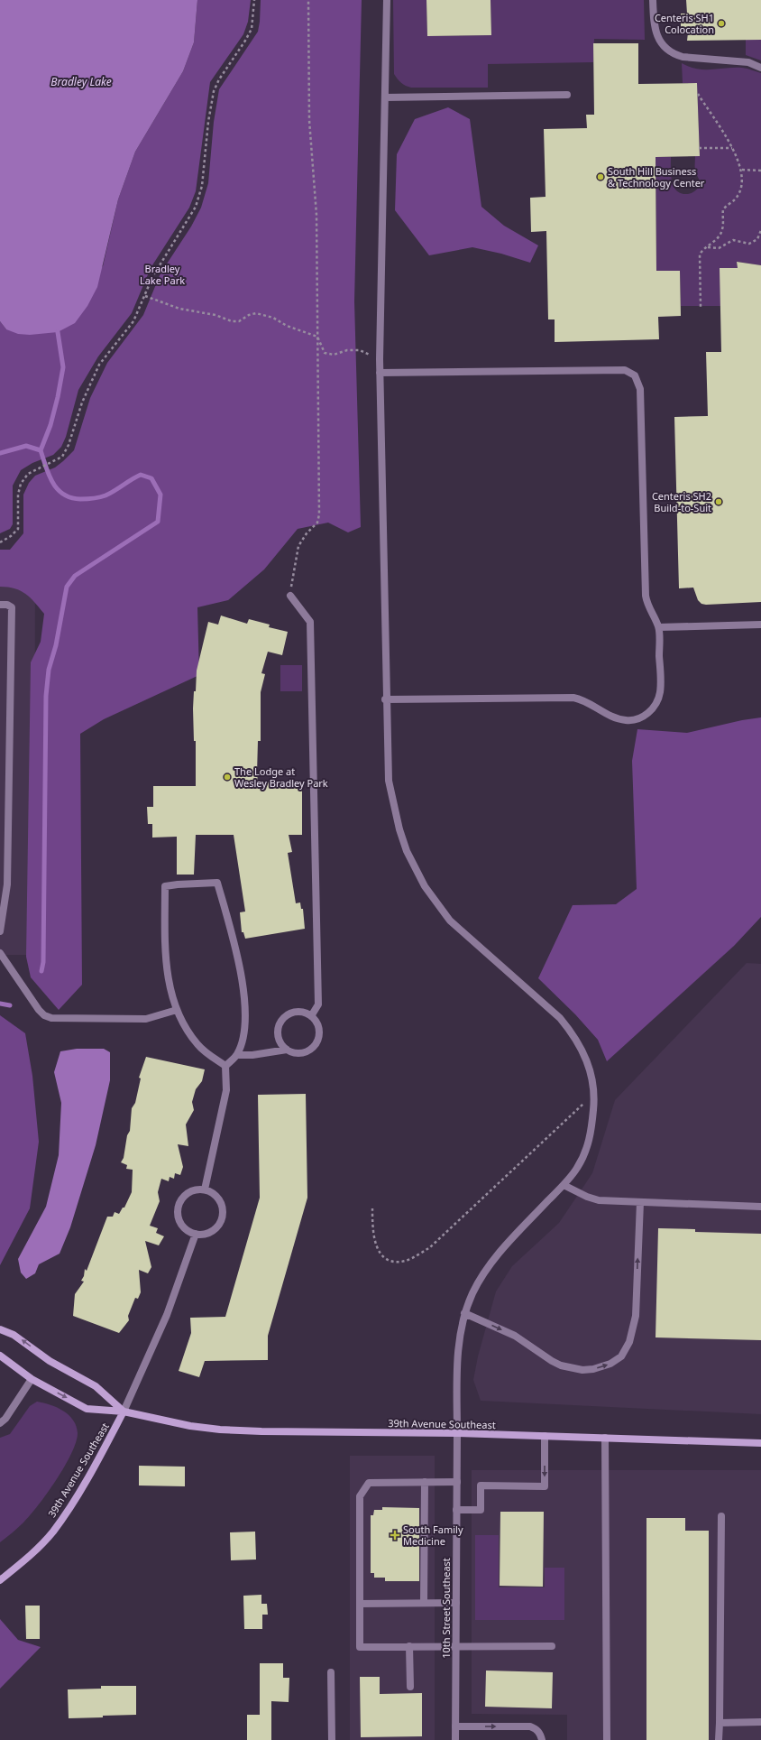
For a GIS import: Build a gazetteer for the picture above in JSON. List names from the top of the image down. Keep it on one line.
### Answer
{"streets":{"main road":["39th Avenue Southeast"],"street":["10th Street Southeast"]},"crossings":[["39th Avenue Southeast","10th Street Southeast"]],"water":["Bradley Lake"],"parks":["Bradley Lake Park"],"places":{"other":["Centeris SH1 Colocation","South Hill Business & Technology Center","Centeris SH2 Build-to-Suit","The Lodge at Wesley Bradley Park"],"health":["South Family Medicine"]}}
